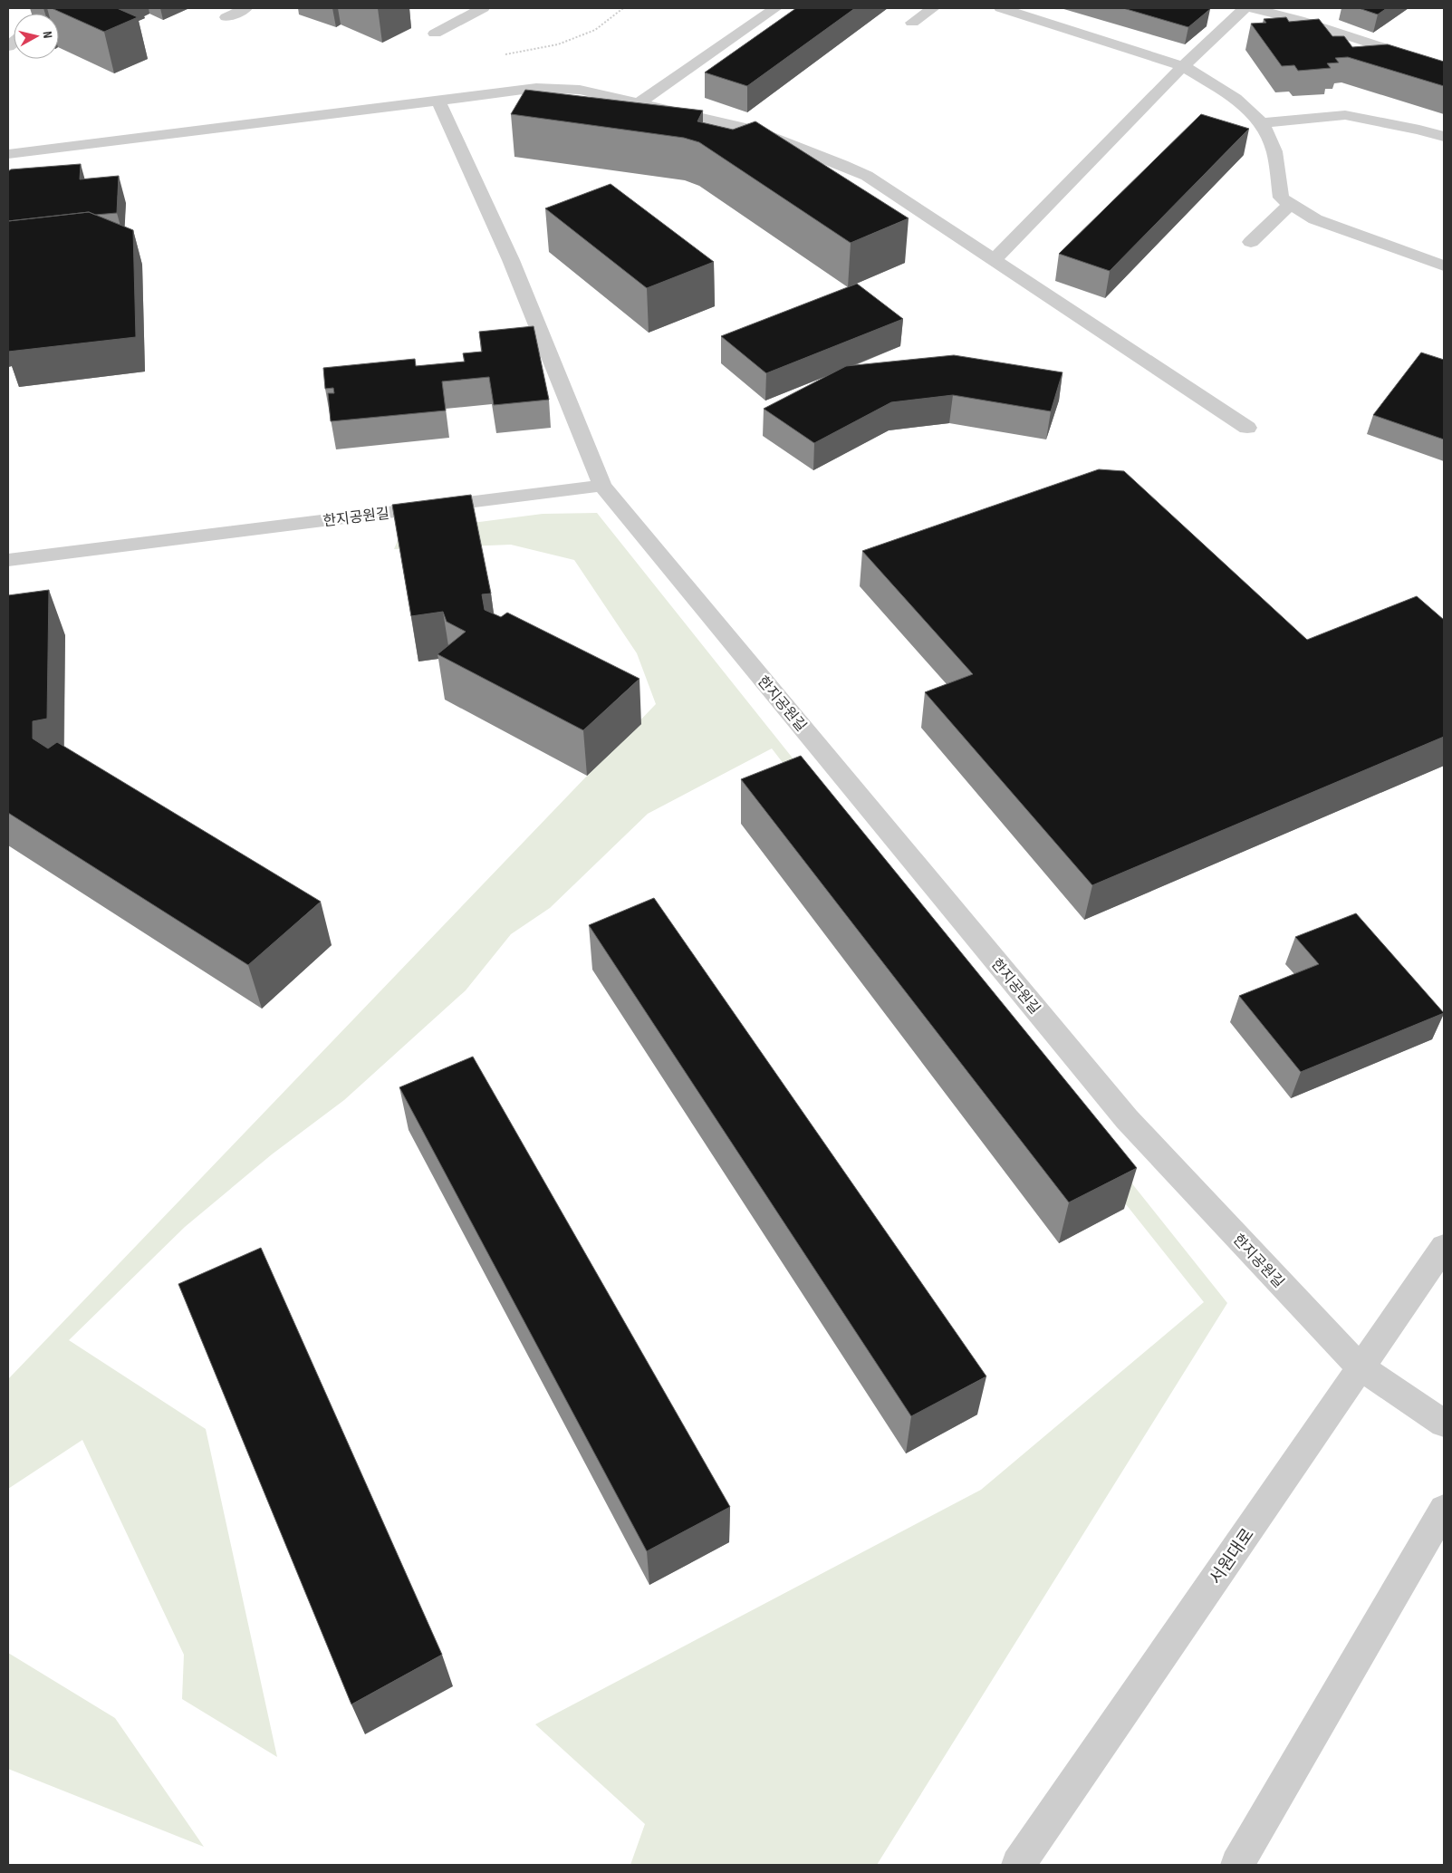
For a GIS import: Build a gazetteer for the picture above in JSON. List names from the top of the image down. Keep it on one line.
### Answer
{"streets":{"street":["한지공원길","서원대로"]},"crossings":[["한지공원길","서원대로"]],"north":"right"}
